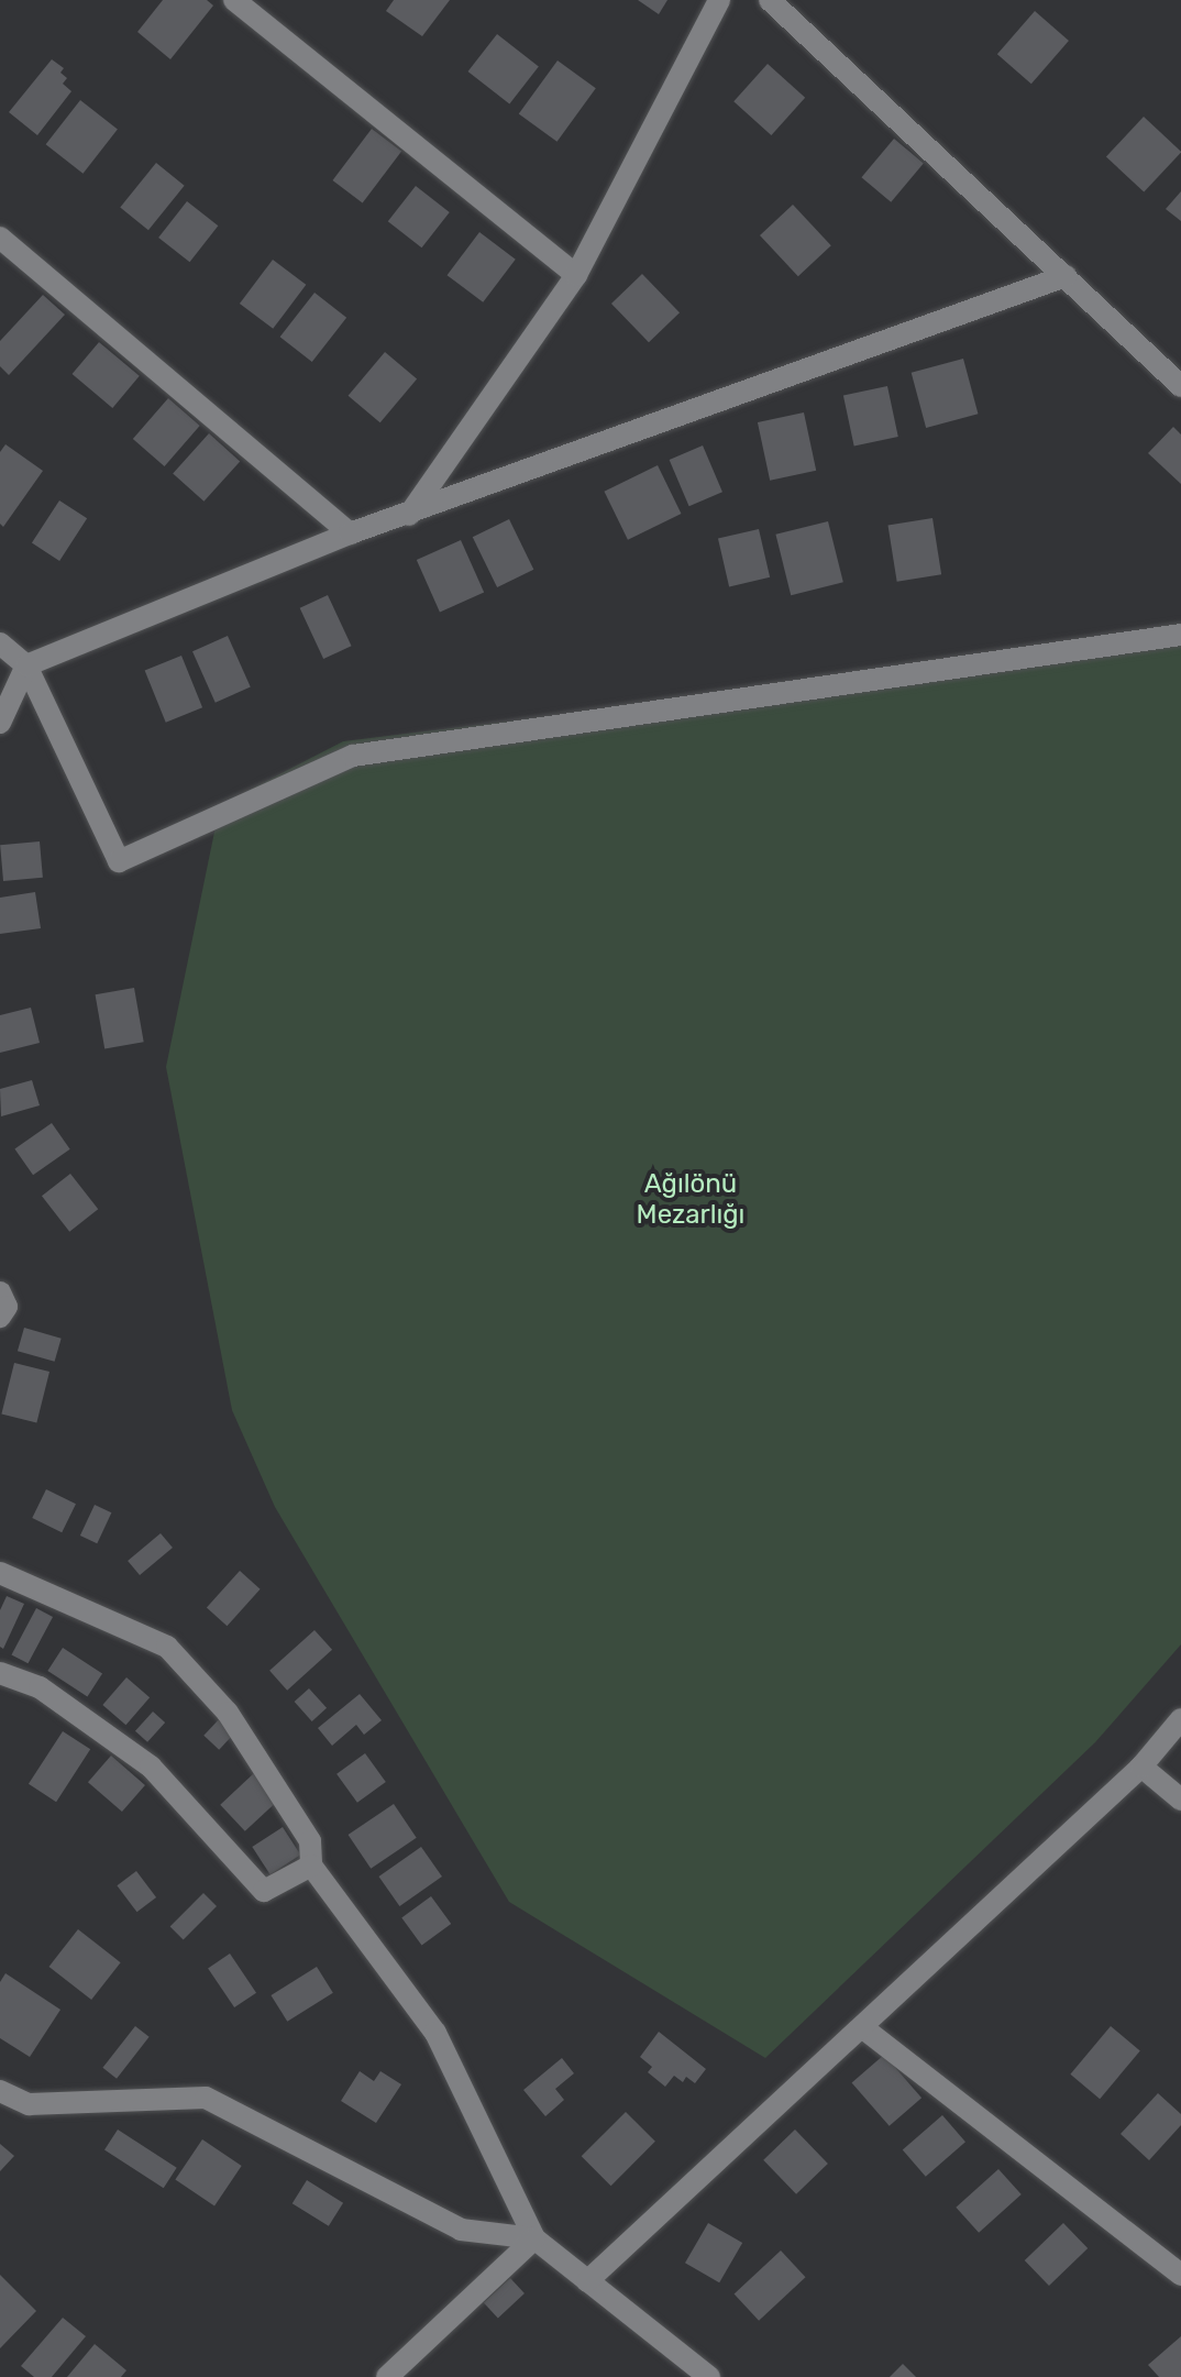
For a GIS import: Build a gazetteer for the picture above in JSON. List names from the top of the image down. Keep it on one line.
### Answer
{"parks":["Ağılönü Mezarlığı"]}
